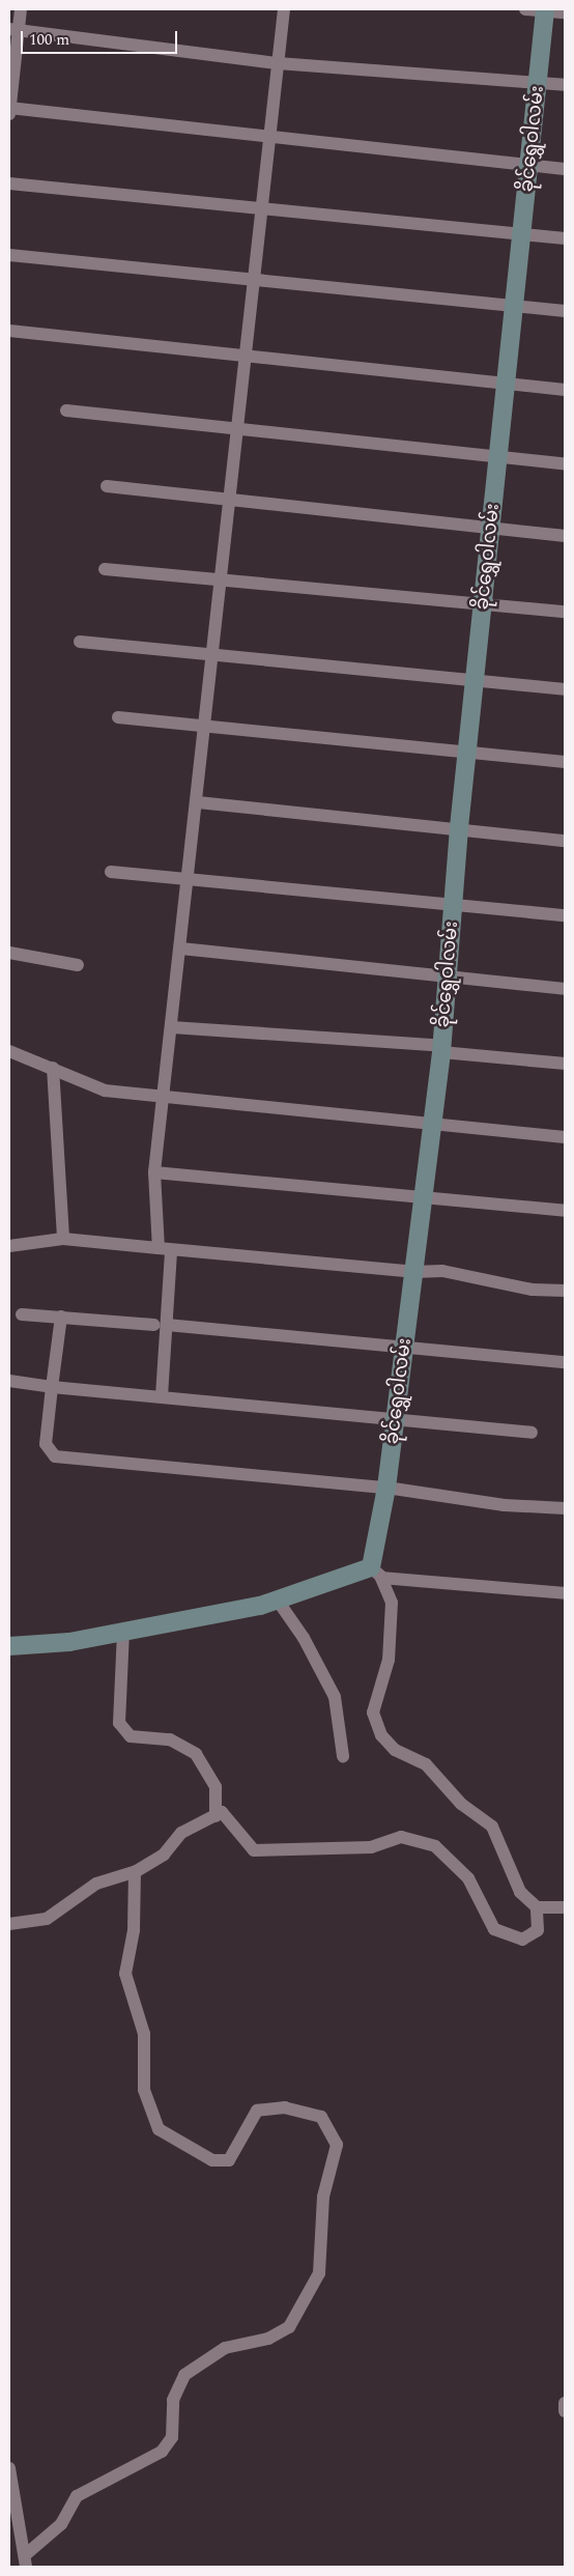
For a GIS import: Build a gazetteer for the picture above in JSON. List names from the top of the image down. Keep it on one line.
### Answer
{"streets":{"street":["ခိုင်ရွှေဝါလမ်း"]},"scale_bar":"100 m"}
